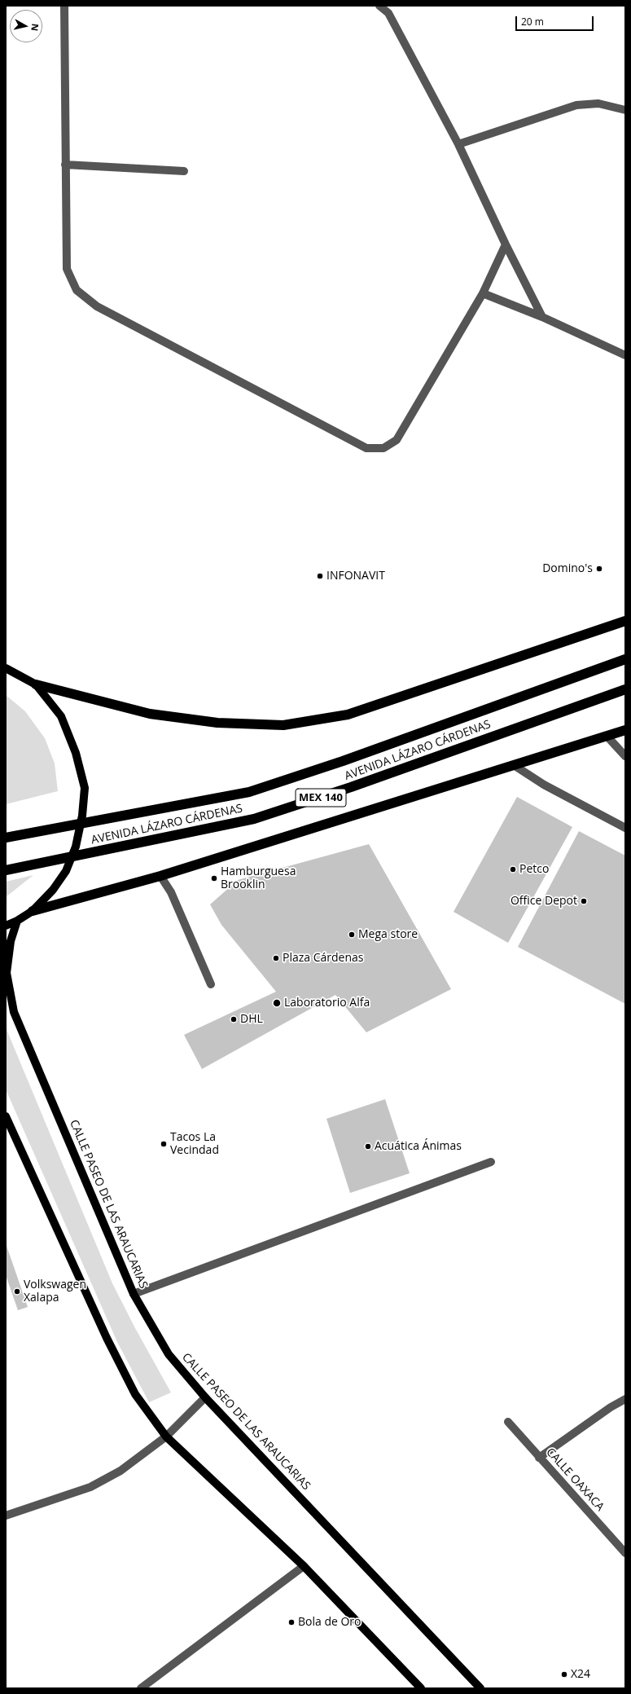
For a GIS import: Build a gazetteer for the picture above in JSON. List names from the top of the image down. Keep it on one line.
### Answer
{"streets":{"highway":["AVENIDA LÁZARO CÁRDENAS","MEX 140"],"main road":["CALLE PASEO DE LAS ARAUCARIAS"],"street":["CALLE OAXACA"]},"places":["Domino's","INFONAVIT","Petco","Hamburguesa Brooklin","Office Depot","Mega store","Plaza Cárdenas","Laboratorio Alfa","DHL","Tacos La Vecindad","Acuática Ánimas","Volkswagen Xalapa","Bola de Oro","X24"],"scale_bar":"20 m","north":"right"}
